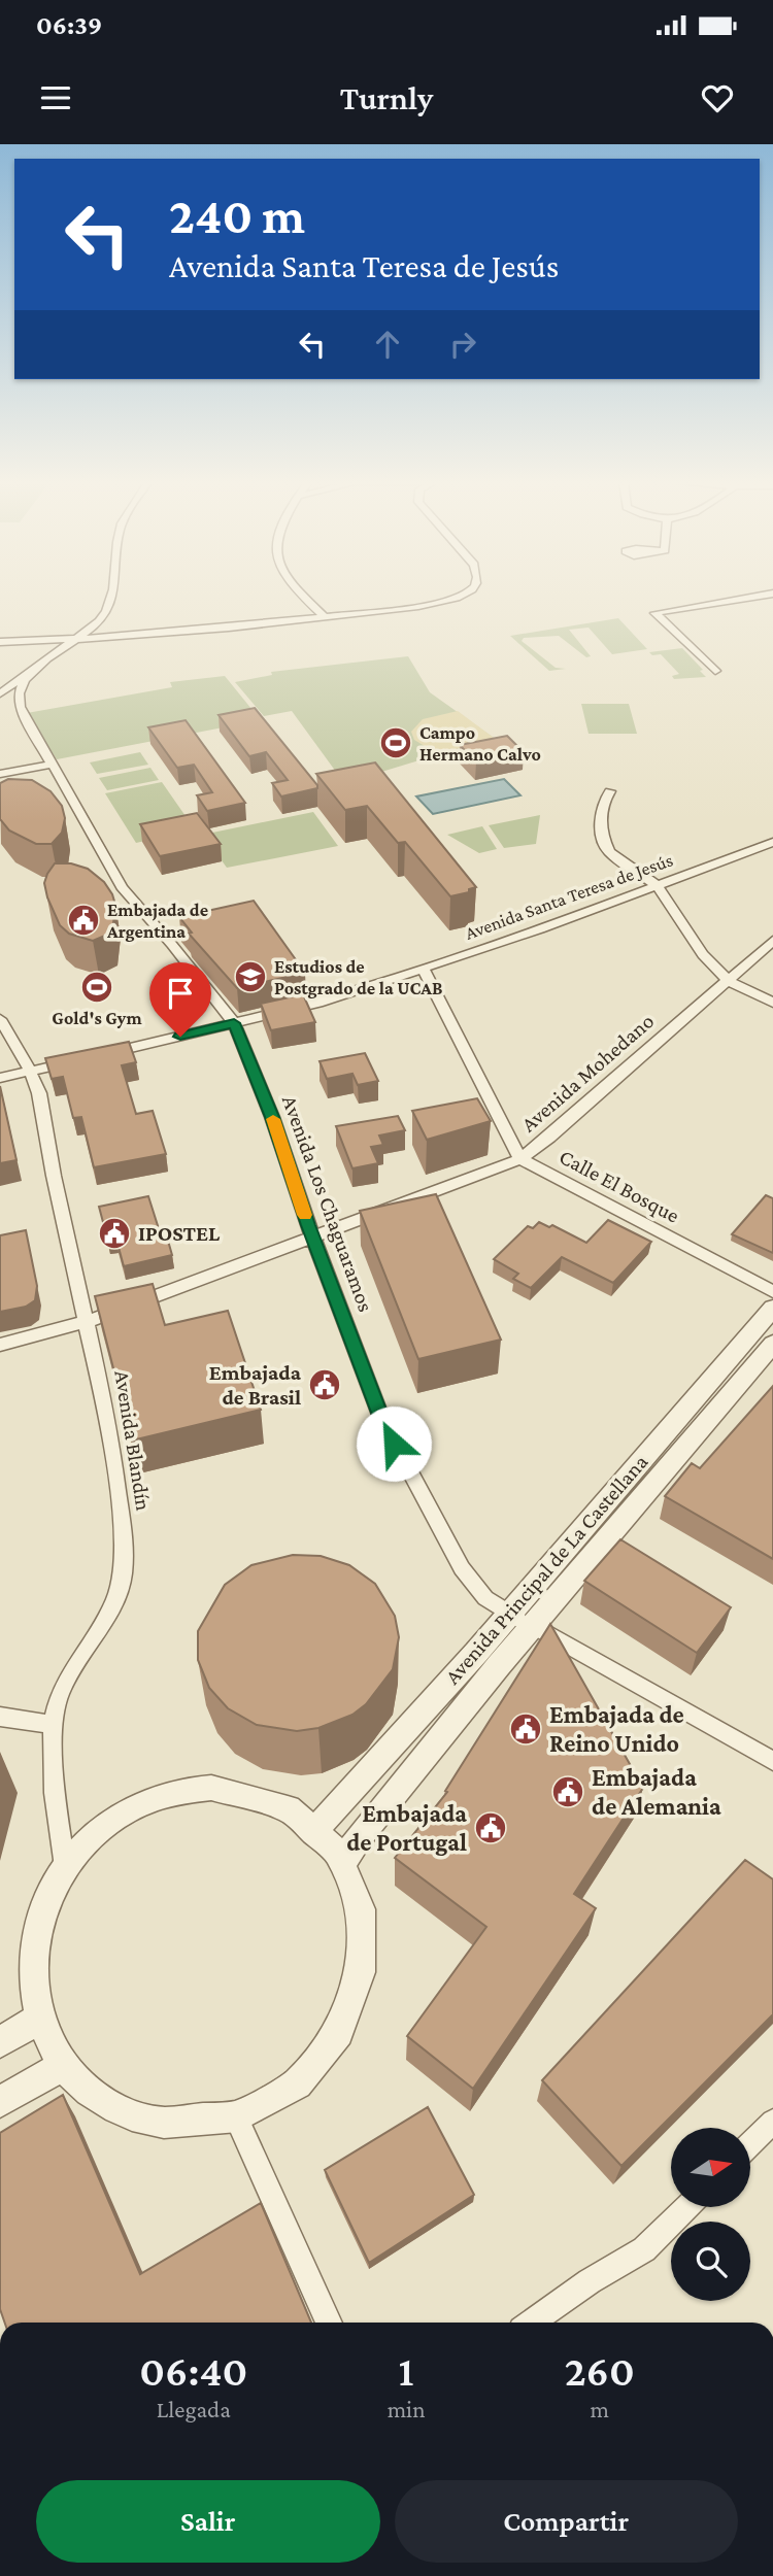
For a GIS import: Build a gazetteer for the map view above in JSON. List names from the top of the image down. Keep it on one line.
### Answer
{"streets":{"street":["Avenida Santa Teresa de Jesús","Avenida Mohedano","Calle El Bosque","Avenida Los Chaguaramos","Avenida Blandín","Avenida Principal de La Castellana"]},"crossings":[["Avenida Santa Teresa de Jesús","Avenida Los Chaguaramos"],["Avenida Santa Teresa de Jesús","Avenida Blandín"],["Avenida Mohedano","Calle El Bosque"],["Avenida Mohedano","Avenida Los Chaguaramos"],["Avenida Mohedano","Avenida Blandín"],["Avenida Los Chaguaramos","Avenida Principal de La Castellana"]],"places":{"sports":["Campo Hermano Calvo","Gold's Gym"],"public building":["Embajada de Argentina","IPOSTEL","Embajada de Brasil","Embajada de Reino Unido","Embajada de Alemania","Embajada de Portugal"],"school or university":["Estudios de Postgrado de la UCAB"]},"north":"right","page":{"status":"06:39","header":"Turnly","turn":["240 m","Avenida Santa Teresa de Jesús"],"eta":["06:40","Llegada","1","min","260","m"],"buttons":["Salir","Compartir"]}}
